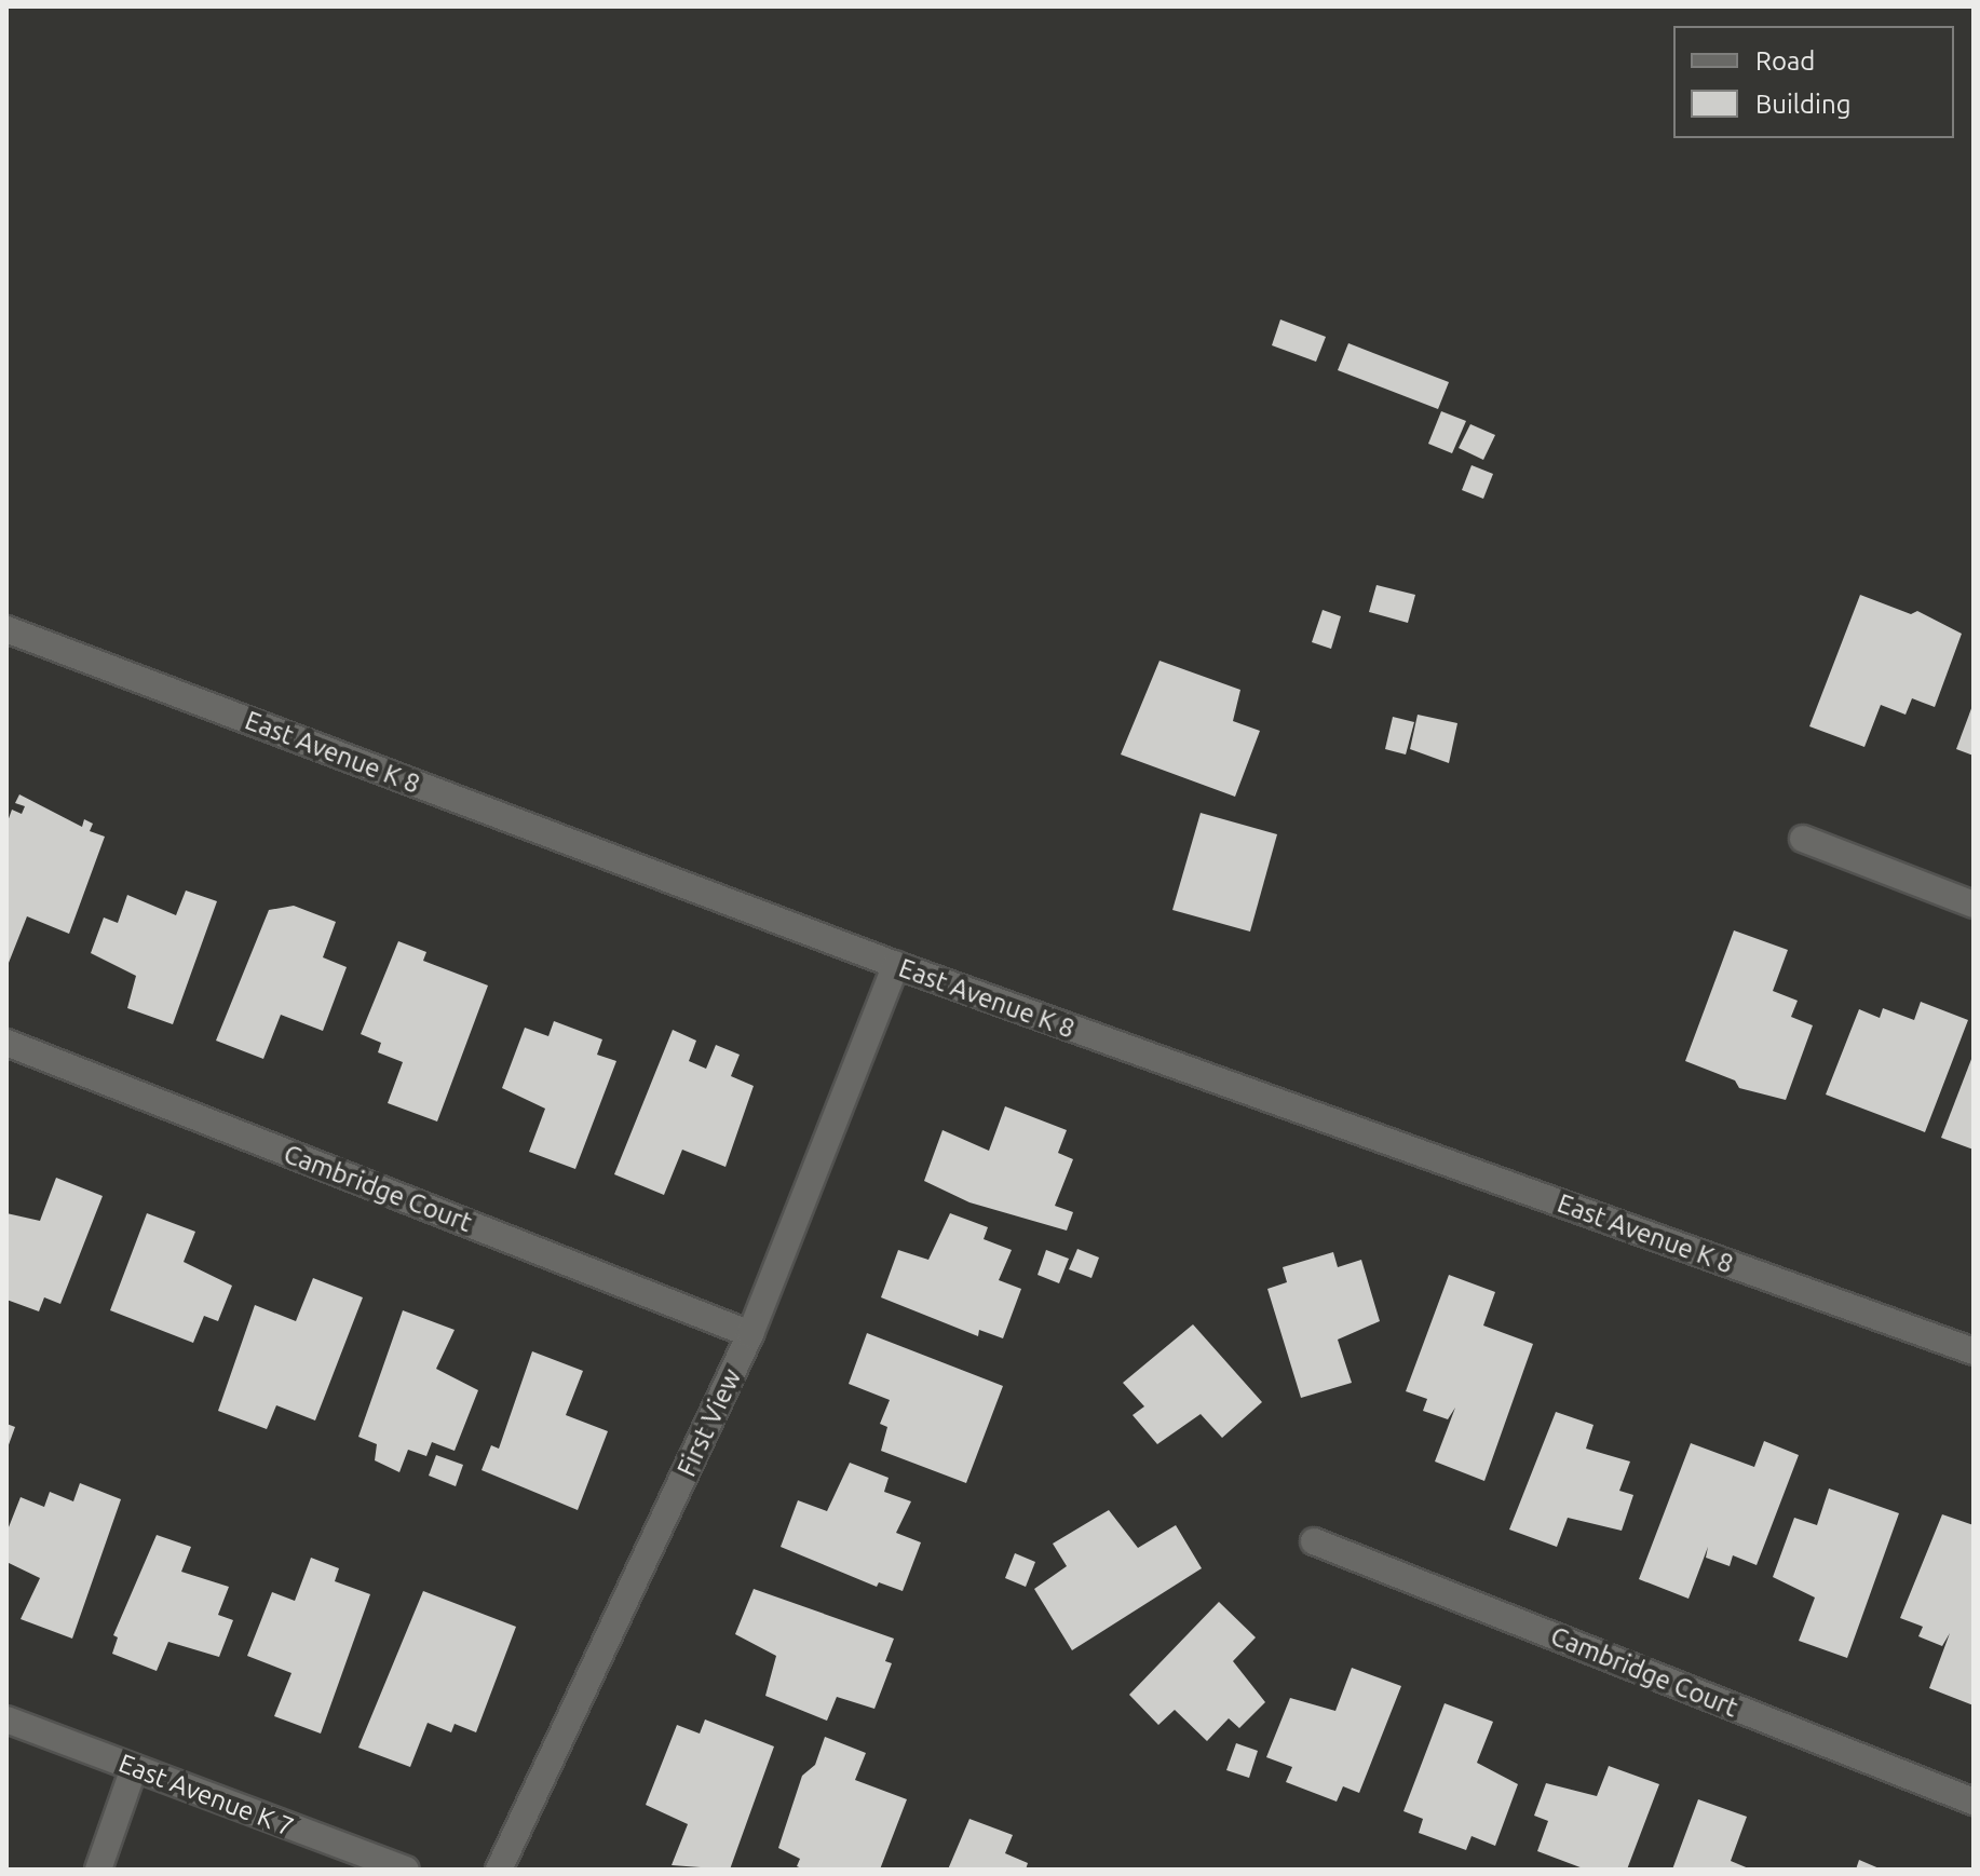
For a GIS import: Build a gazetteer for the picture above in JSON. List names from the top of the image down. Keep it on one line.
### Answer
{"streets":{"street":["East Avenue K 8","Cambridge Court","First View","East Avenue K 7"]},"crossings":[["East Avenue K 8","First View"],["Cambridge Court","First View"]],"legend":["Road","Building"]}
